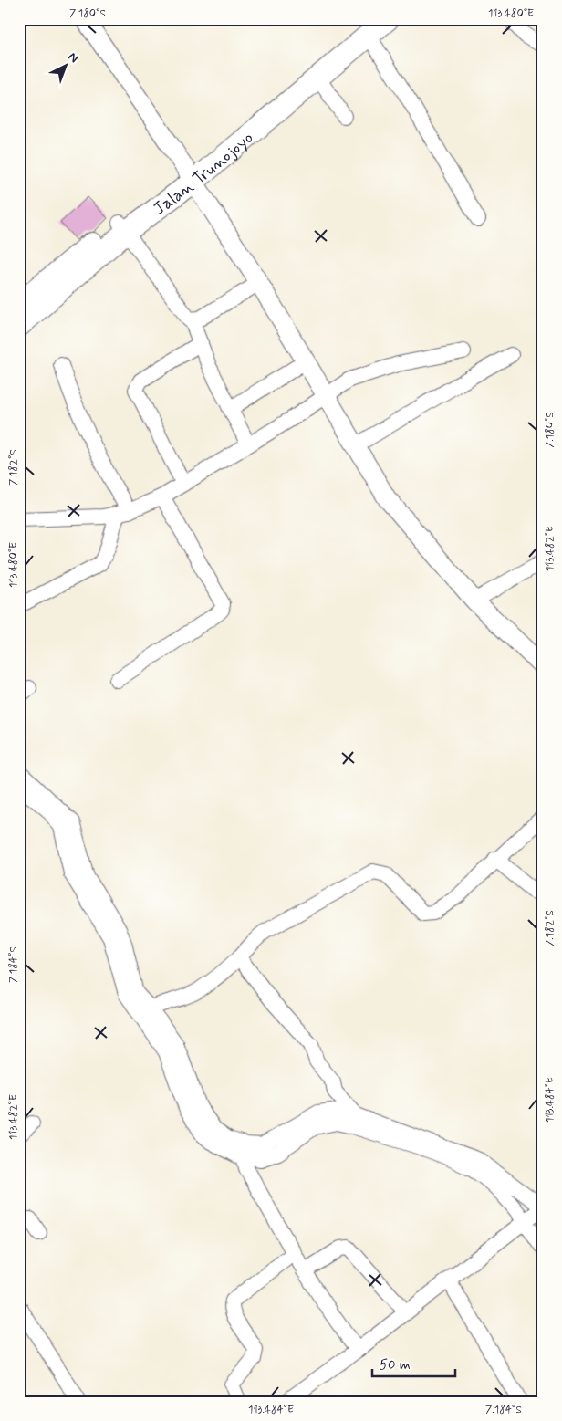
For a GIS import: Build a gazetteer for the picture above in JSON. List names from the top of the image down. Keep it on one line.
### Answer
{"streets":{"highway":["Jalan Trunojoyo"]},"scale_bar":"50 m","north":"top right","coordinates":["7.180°S","113.480°E","7.182°S","113.482°E","7.184°S","113.484°E"]}
